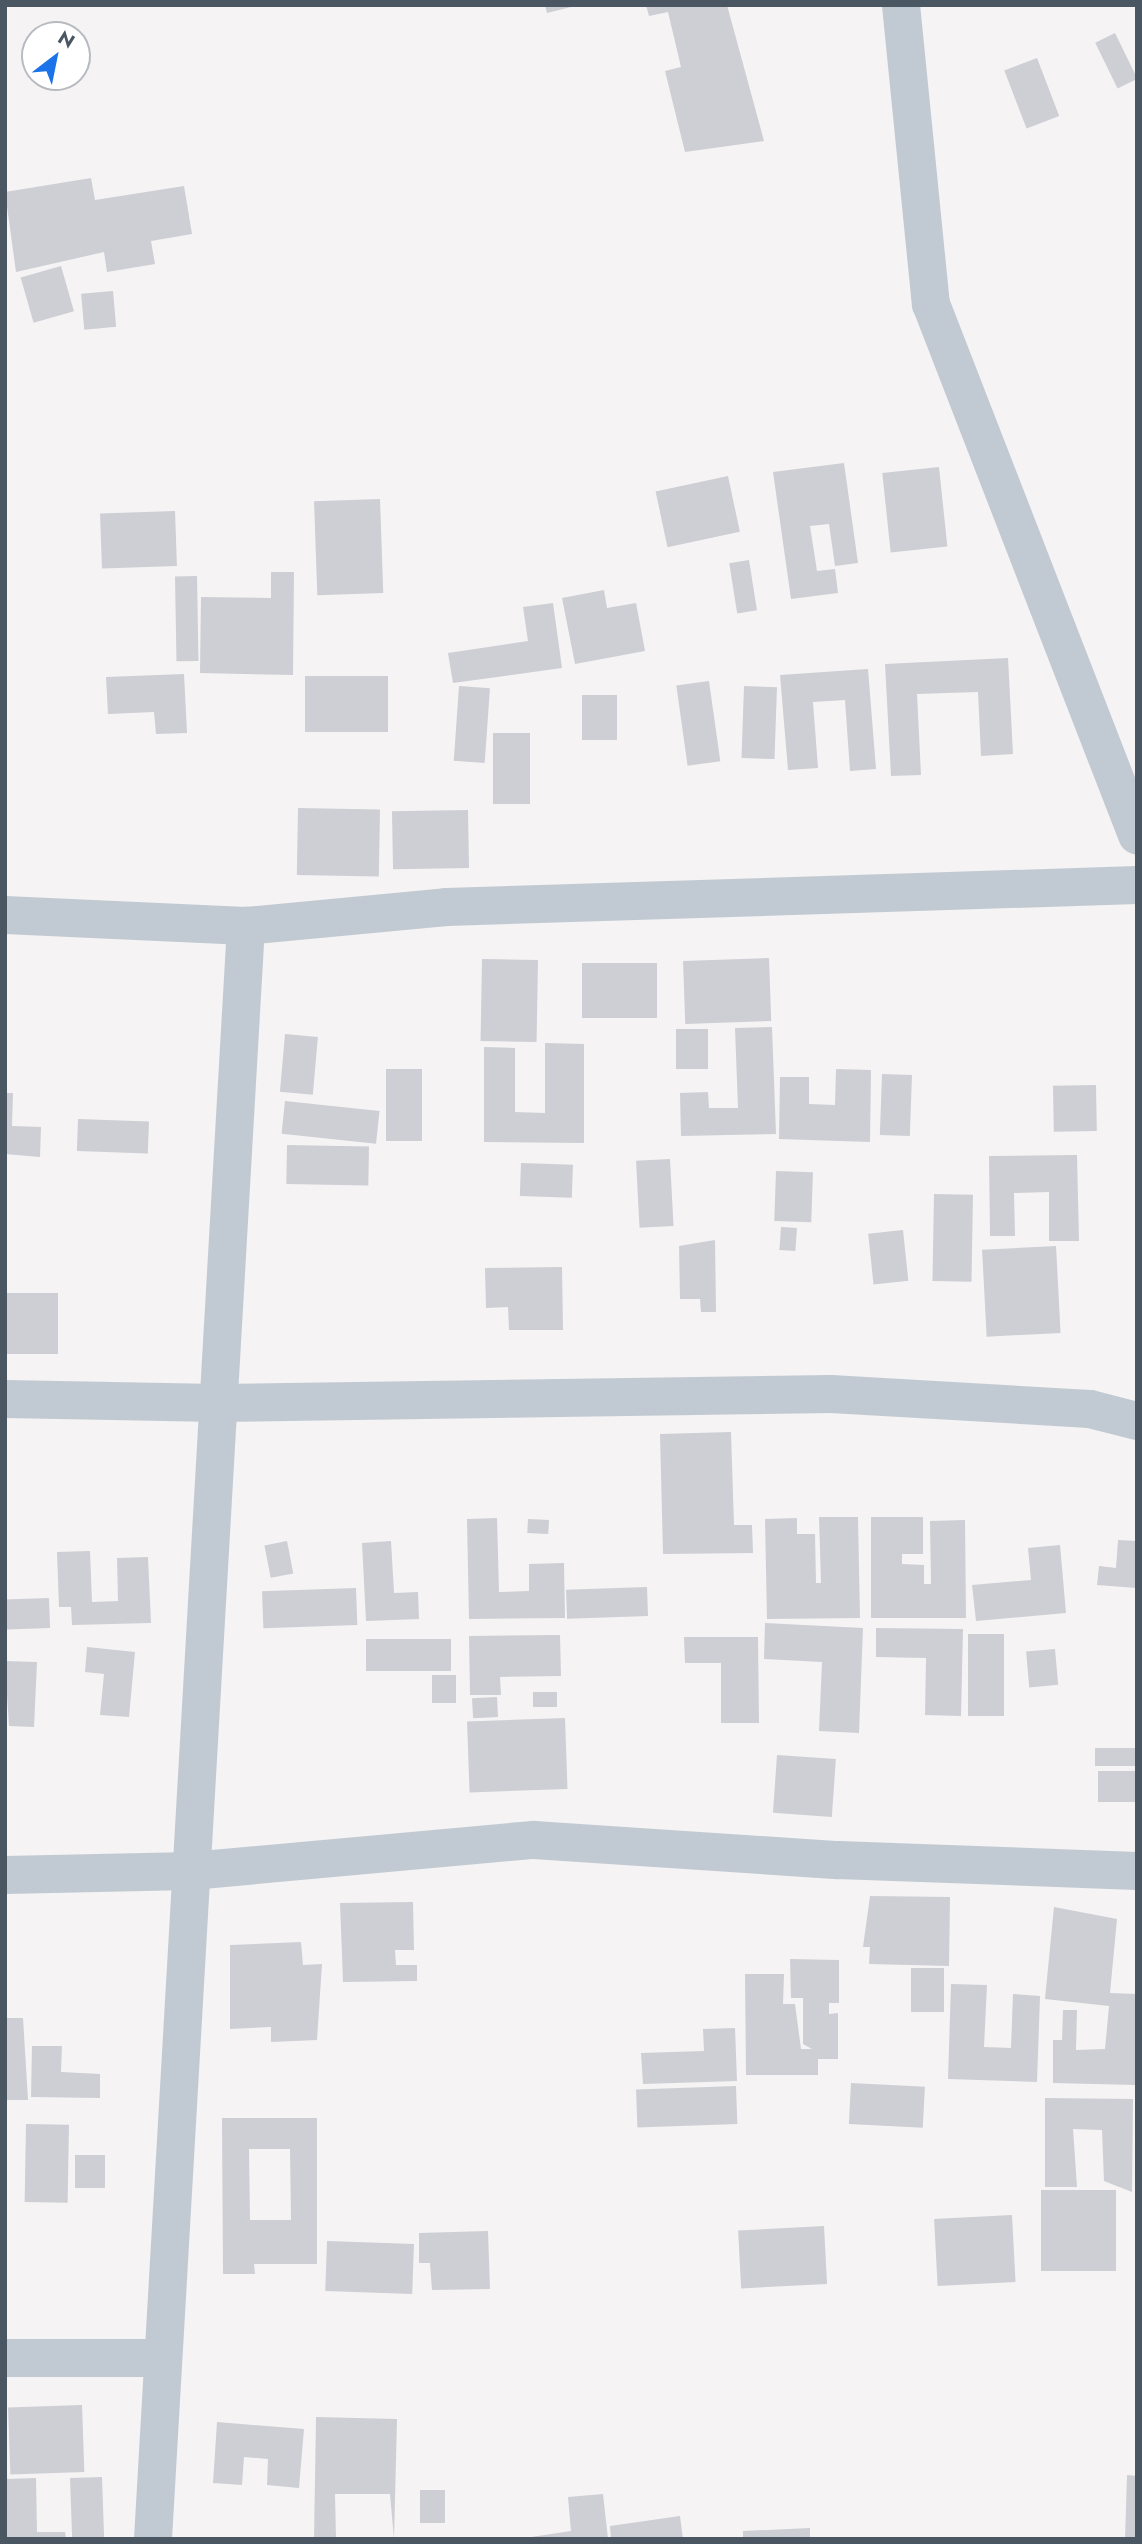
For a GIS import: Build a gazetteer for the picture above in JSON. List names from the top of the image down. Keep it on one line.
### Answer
{"north":"top right"}
